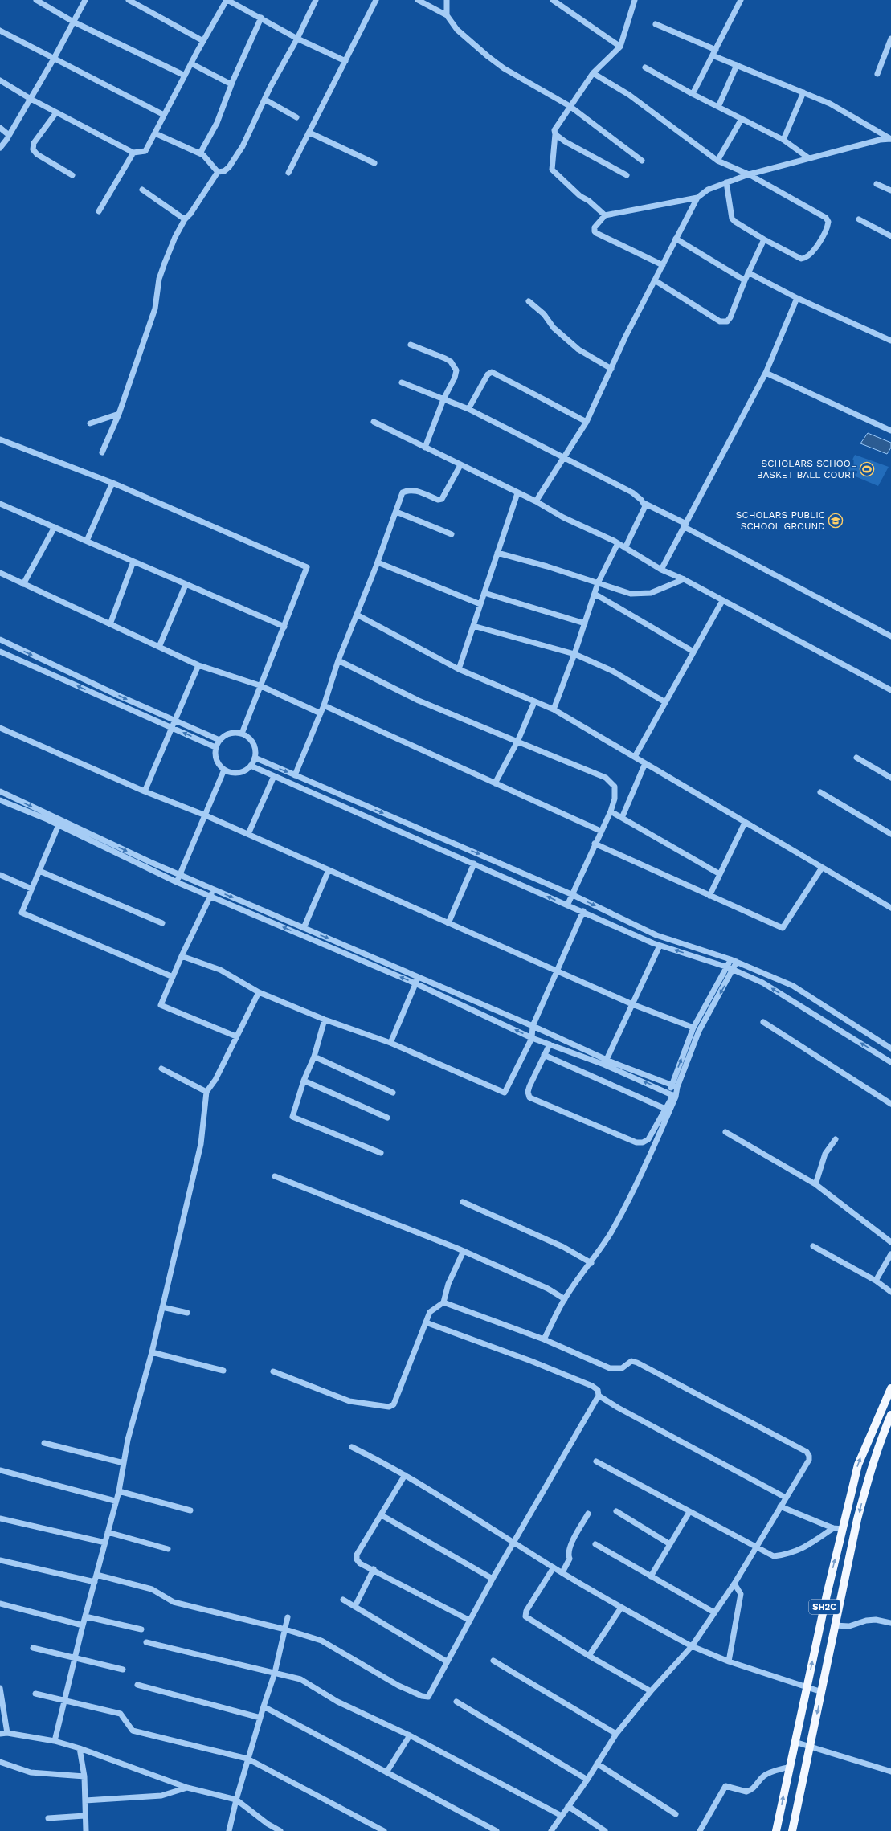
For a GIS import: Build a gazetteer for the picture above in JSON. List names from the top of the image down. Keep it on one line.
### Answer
{"streets":{"main road":["SH2C"]},"places":{"sports":["SCHOLARS SCHOOL BASKET BALL COURT"],"school or university":["SCHOLARS PUBLIC SCHOOL GROUND"]}}
